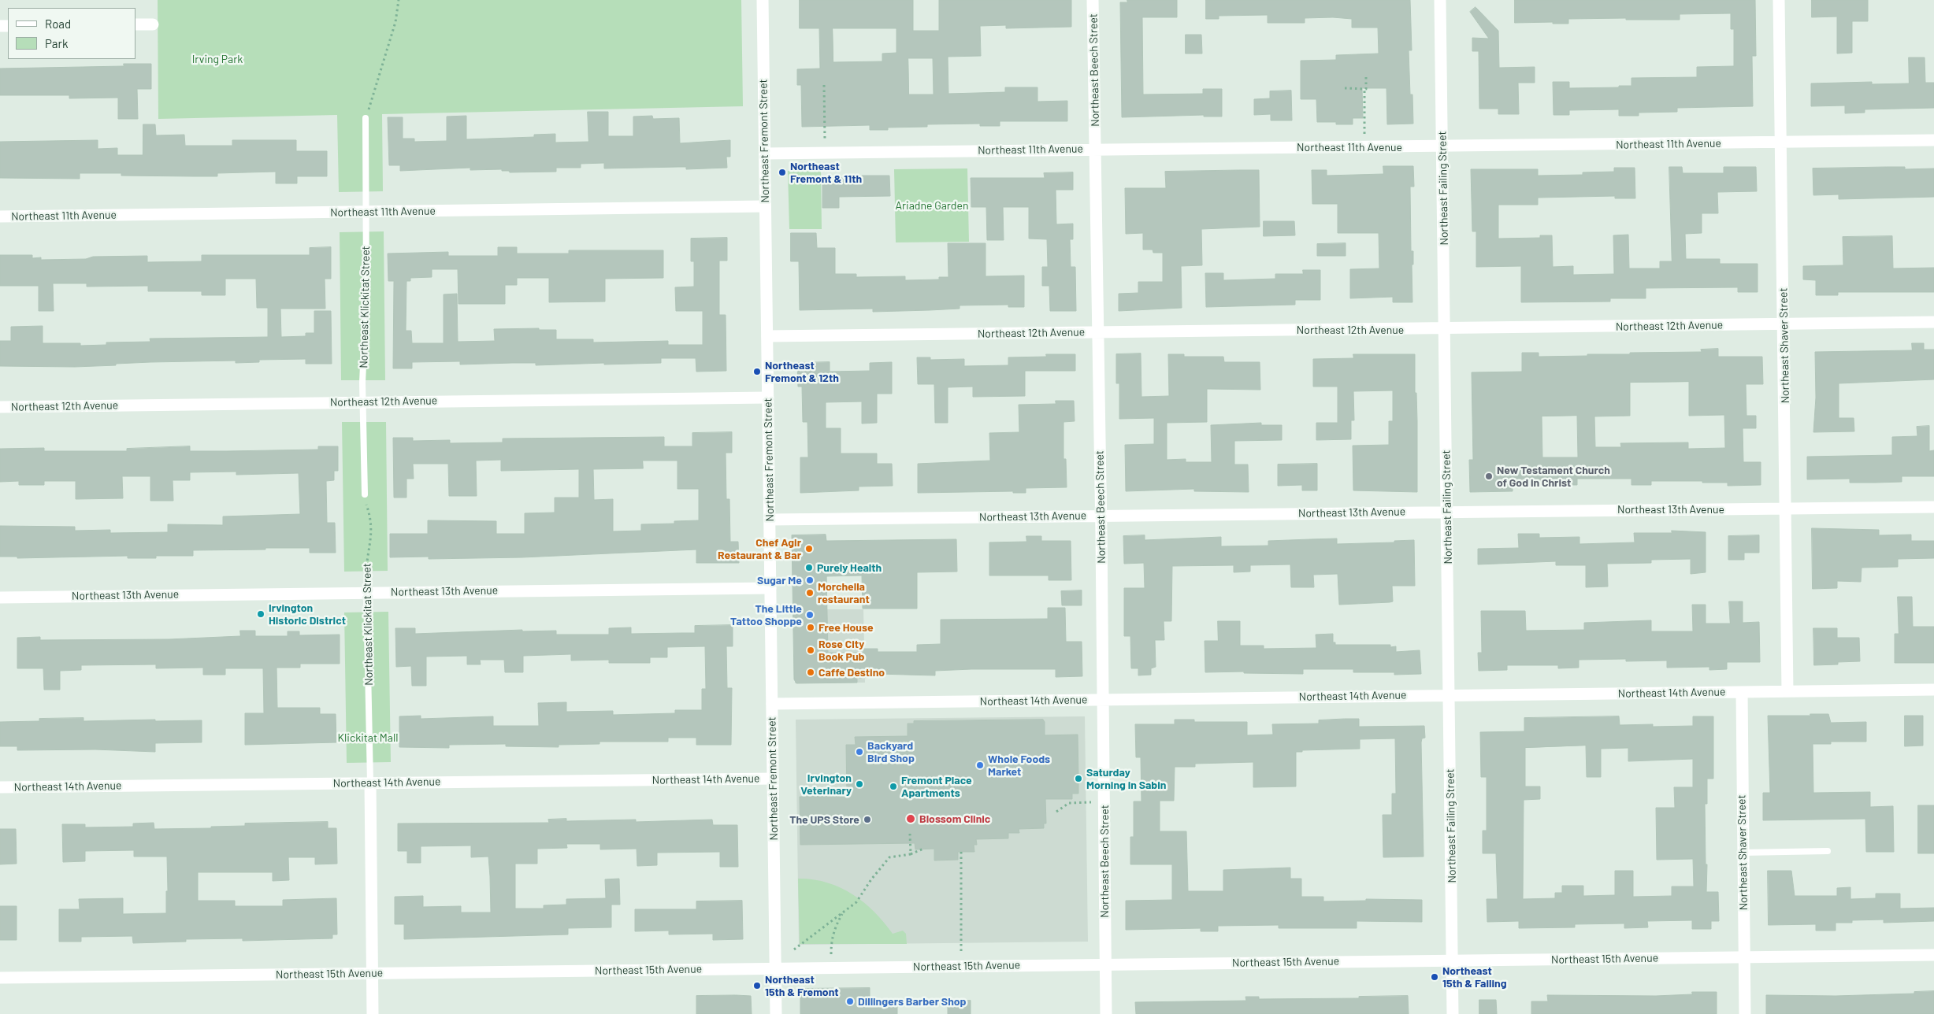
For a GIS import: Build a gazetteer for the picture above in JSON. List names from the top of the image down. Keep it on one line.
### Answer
{"streets":{"street":["Northeast Beech Street","Northeast Fremont Street","Northeast 11th Avenue","Northeast Failing Street","Northeast Klickitat Street","Northeast 12th Avenue","Northeast Shaver Street","Northeast 13th Avenue","Northeast 14th Avenue","Northeast 15th Avenue"]},"crossings":[["Northeast Beech Street","Northeast 11th Avenue"],["Northeast Beech Street","Northeast 12th Avenue"],["Northeast Beech Street","Northeast 13th Avenue"],["Northeast Beech Street","Northeast 14th Avenue"],["Northeast Beech Street","Northeast 15th Avenue"],["Northeast Fremont Street","Northeast 11th Avenue"],["Northeast Fremont Street","Northeast 12th Avenue"],["Northeast Fremont Street","Northeast 13th Avenue"],["Northeast Fremont Street","Northeast 14th Avenue"],["Northeast Fremont Street","Northeast 15th Avenue"],["Northeast 11th Avenue","Northeast Failing Street"],["Northeast 11th Avenue","Northeast Klickitat Street"],["Northeast 11th Avenue","Northeast Shaver Street"],["Northeast Failing Street","Northeast 12th Avenue"],["Northeast Failing Street","Northeast 13th Avenue"],["Northeast Failing Street","Northeast 14th Avenue"],["Northeast Failing Street","Northeast 15th Avenue"],["Northeast Klickitat Street","Northeast 12th Avenue"],["Northeast Klickitat Street","Northeast 13th Avenue"],["Northeast Klickitat Street","Northeast 14th Avenue"],["Northeast Klickitat Street","Northeast 15th Avenue"],["Northeast 12th Avenue","Northeast Shaver Street"],["Northeast Shaver Street","Northeast 13th Avenue"],["Northeast Shaver Street","Northeast 14th Avenue"],["Northeast Shaver Street","Northeast 15th Avenue"]],"parks":["Irving Park","Ariadne Garden","Klickitat Mall"],"places":["Northeast Fremont & 11th","Northeast Fremont & 12th","New Testament Church of God in Christ","Chef Agir Restaurant & Bar","Purely Health","Sugar Me","Morchella restaurant","Irvington Historic District","The Little Tattoo Shoppe","Free House","Rose City Book Pub","Caffe Destino","Backyard Bird Shop","Whole Foods Market","Saturday Morning in Sabin","Irvington Veterinary","Fremont Place Apartments","Blossom Clinic","The UPS Store","Northeast 15th & Failing","Northeast 15th & Fremont","Dillingers Barber Shop"],"legend":["Road","Park"]}
